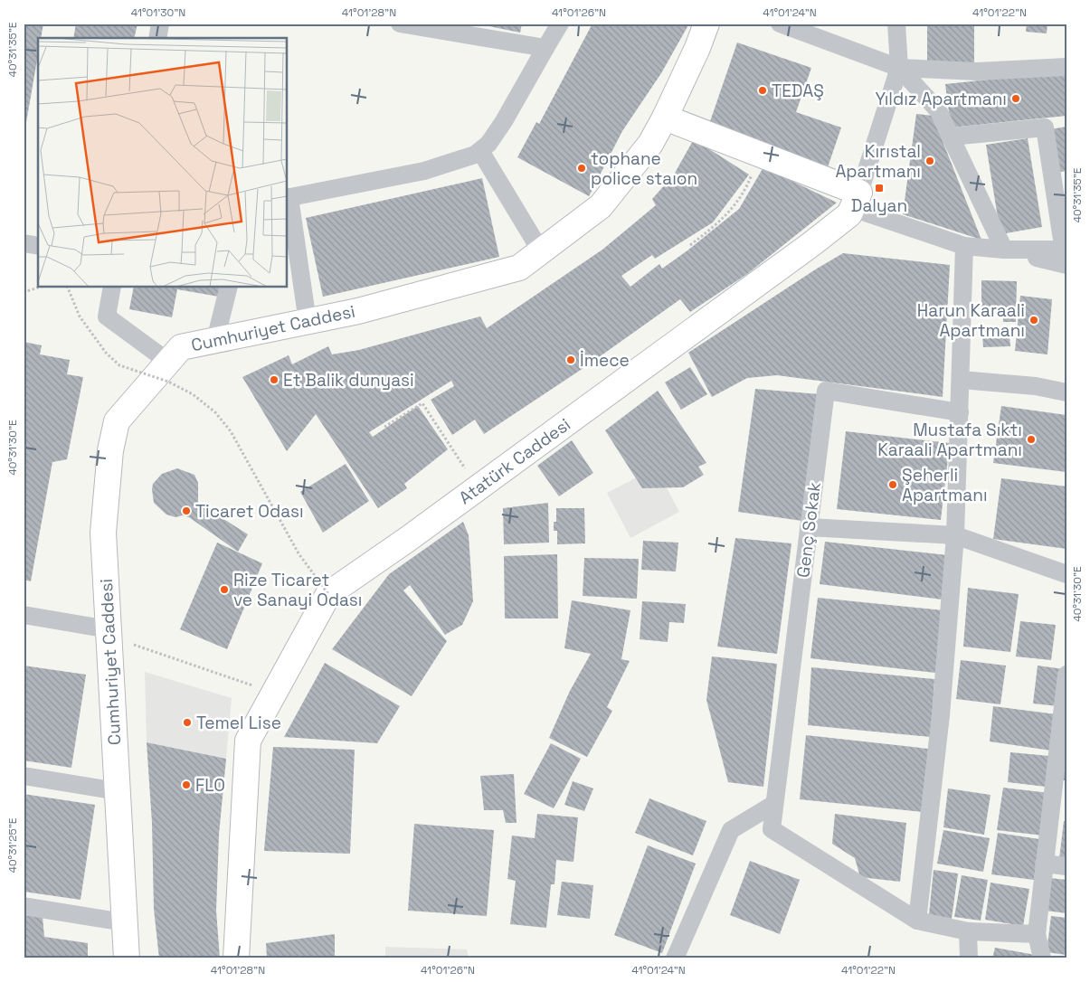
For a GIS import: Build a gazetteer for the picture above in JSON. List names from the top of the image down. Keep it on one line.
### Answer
{"streets":{"street":["Cumhuriyet Caddesi","Atatürk Caddesi","Genç Sokak"]},"places":{"other":["TEDAŞ","Yıldız Apartmanı","Kırıstal Apartmanı","tophane police staıon","Harun Karaali Apartmanı","İmece","Et Balik dunyasi","Mustafa Sıktı Karaali Apartmanı","Şeherli Apartmanı","Ticaret Odası","Rize Ticaret ve Sanayi Odası","Temel Lise","FLO"],"transit":["Dalyan"]},"coordinates":["41°01'30\"N","41°01'28\"N","41°01'26\"N","41°01'24\"N","41°01'22\"N","40°31'35\"E","40°31'30\"E","40°31'25\"E"]}
